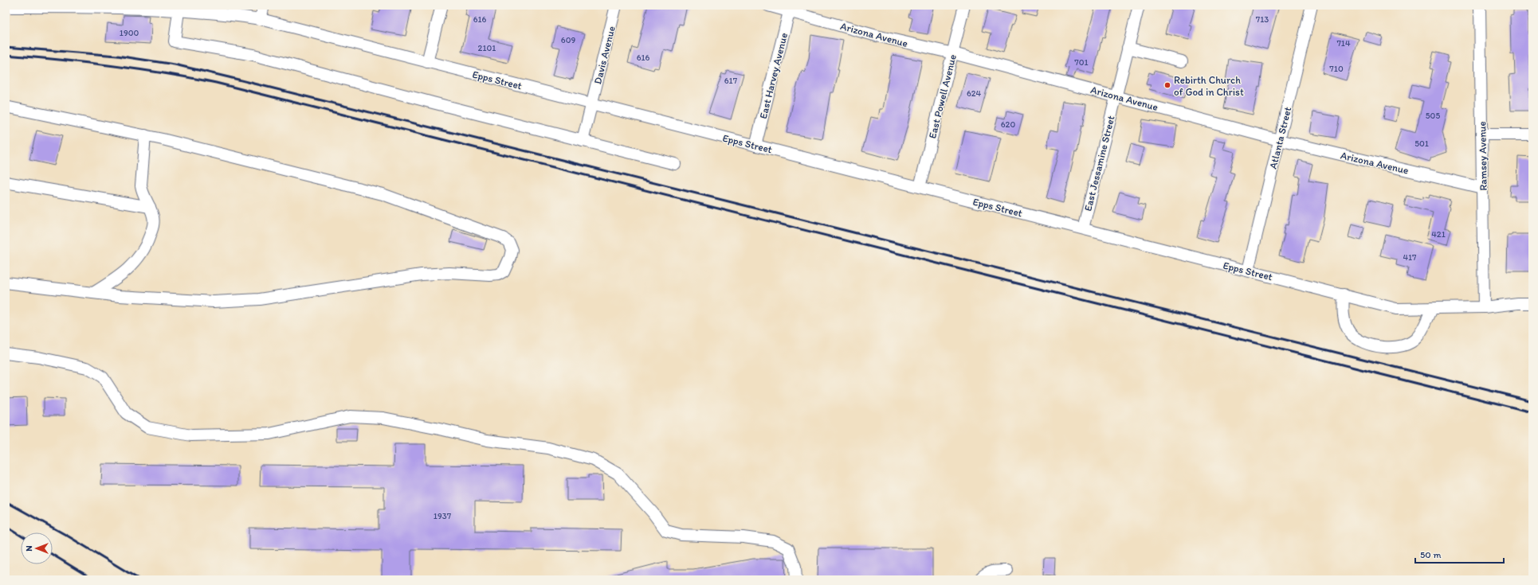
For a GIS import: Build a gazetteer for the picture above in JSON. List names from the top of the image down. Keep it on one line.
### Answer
{"streets":{"street":["Arizona Avenue","Davis Avenue","East Harvey Avenue","Epps Street","East Powell Avenue","Atlanta Street","Ramsey Avenue","East Jessamine Street"]},"crossings":[["Arizona Avenue","East Harvey Avenue"],["Arizona Avenue","East Powell Avenue"],["Arizona Avenue","Atlanta Street"],["Arizona Avenue","Ramsey Avenue"],["Arizona Avenue","East Jessamine Street"],["Davis Avenue","Epps Street"],["East Harvey Avenue","Epps Street"],["Epps Street","East Powell Avenue"],["Epps Street","Atlanta Street"],["Epps Street","Ramsey Avenue"],["Epps Street","East Jessamine Street"]],"places":["Rebirth Church of God in Christ"],"house_numbers":["616","713","1900","609","714","2101","616","701","710","617","624","505","620","501","421","417","1937"],"scale_bar":"50 m","north":"left"}
